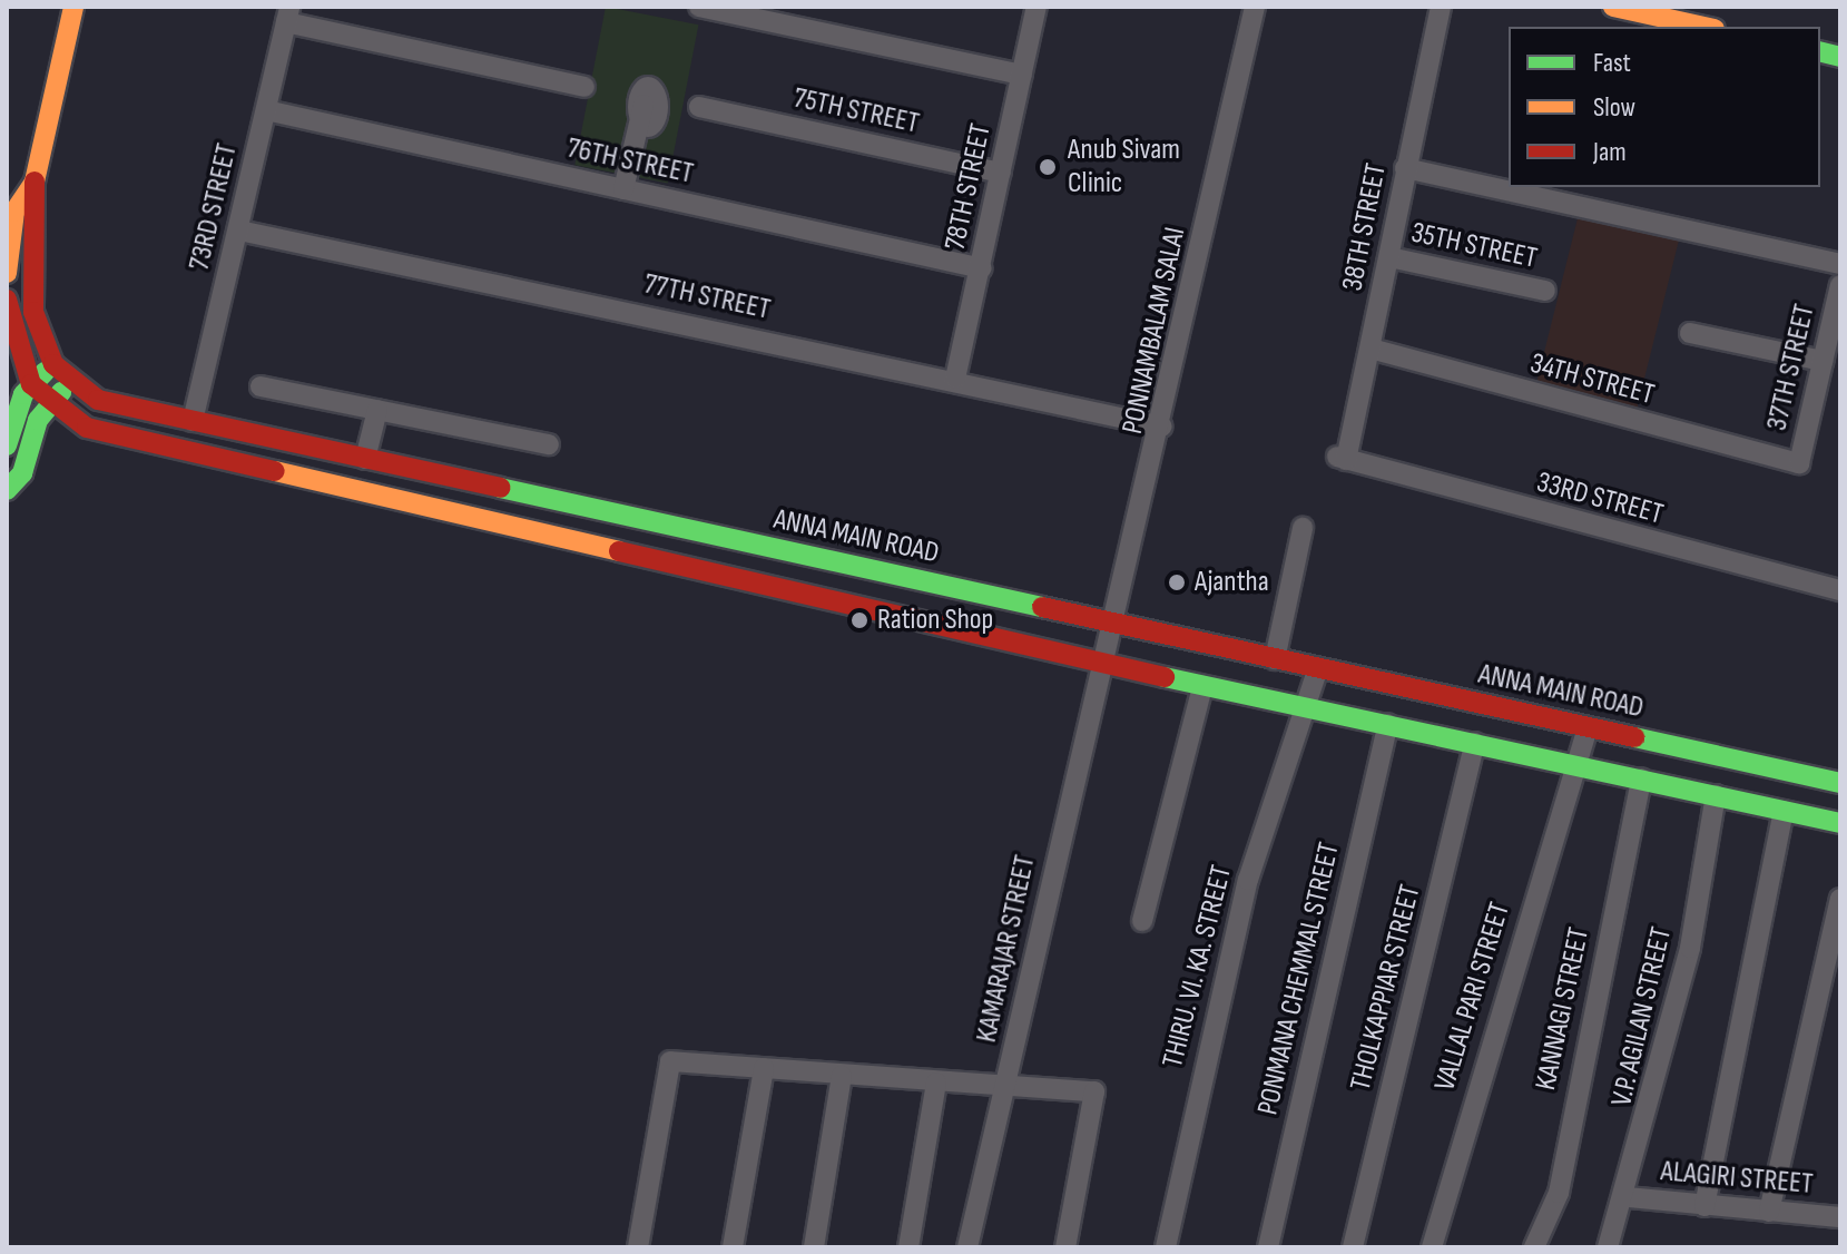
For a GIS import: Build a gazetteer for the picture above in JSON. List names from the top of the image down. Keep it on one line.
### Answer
{"streets":{"main road":["ANNA MAIN ROAD"],"street":["75TH STREET","76TH STREET","78TH STREET","73RD STREET","38TH STREET","35TH STREET","77TH STREET","PONNAMBALAM SALAI","37TH STREET","34TH STREET","33RD STREET","KAMARAJAR STREET","THIRU. VI. KA. STREET","PONMANA CHEMMAL STREET","THOLKAPPIAR STREET","VALLAL PARI STREET","KANNAGI STREET","V.P. AGILAN STREET","ALAGIRI STREET"]},"crossings":[["75TH STREET","78TH STREET"],["76TH STREET","78TH STREET"],["76TH STREET","73RD STREET"],["78TH STREET","77TH STREET"],["73RD STREET","77TH STREET"],["73RD STREET","ANNA MAIN ROAD"],["38TH STREET","35TH STREET"],["38TH STREET","34TH STREET"],["38TH STREET","33RD STREET"],["77TH STREET","PONNAMBALAM SALAI"],["PONNAMBALAM SALAI","ANNA MAIN ROAD"],["PONNAMBALAM SALAI","KAMARAJAR STREET"],["37TH STREET","34TH STREET"],["ANNA MAIN ROAD","THIRU. VI. KA. STREET"],["ANNA MAIN ROAD","VALLAL PARI STREET"],["V.P. AGILAN STREET","ALAGIRI STREET"]],"places":["Anub Sivam Clinic","Ajantha","Ration Shop"],"legend":["Fast","Slow","Jam"]}
